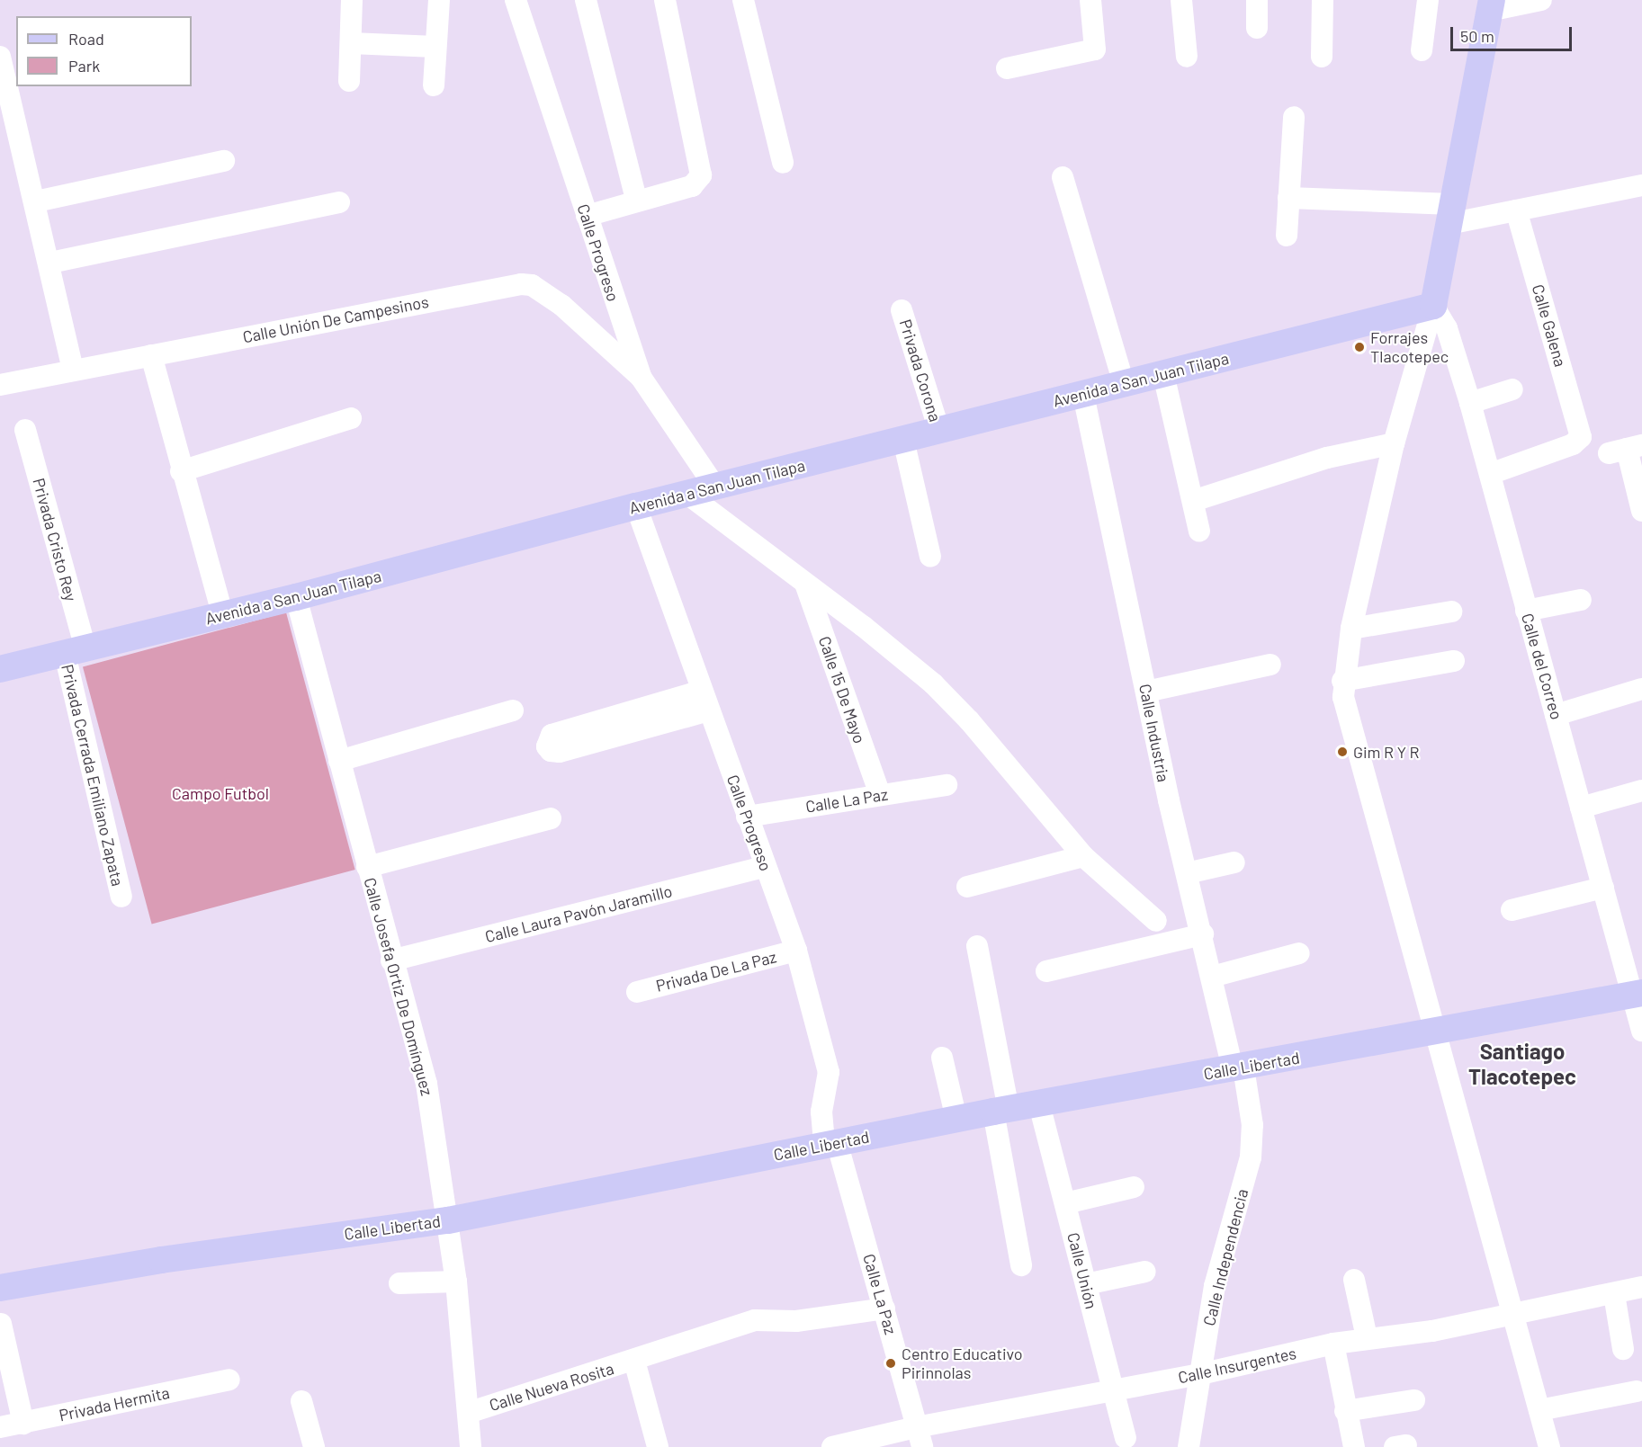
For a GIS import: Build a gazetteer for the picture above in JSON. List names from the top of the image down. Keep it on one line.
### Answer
{"streets":{"main road":["Avenida a San Juan Tilapa","Calle Libertad"],"street":["Calle Progreso","Calle Unión De Campesinos","Calle Galena","Privada Corona","Privada Cristo Rey","Calle del Correo","Calle 15 De Mayo","Calle Industria","Privada Cerrada Emiliano Zapata","Calle La Paz","Calle Laura Pavón Jaramillo","Privada De La Paz","Calle Josefa Ortiz De Domínguez","Calle Independencia","Calle Unión","Calle Insurgentes","Calle Nueva Rosita","Privada Hermita"]},"crossings":[["Calle Progreso","Calle Unión De Campesinos"],["Calle Progreso","Avenida a San Juan Tilapa"],["Calle Progreso","Calle La Paz"],["Calle Progreso","Calle Laura Pavón Jaramillo"],["Calle Progreso","Privada De La Paz"],["Calle Progreso","Calle Libertad"],["Calle Galena","Calle del Correo"],["Privada Corona","Avenida a San Juan Tilapa"],["Avenida a San Juan Tilapa","Privada Cristo Rey"],["Avenida a San Juan Tilapa","Calle del Correo"],["Avenida a San Juan Tilapa","Calle Industria"],["Avenida a San Juan Tilapa","Privada Cerrada Emiliano Zapata"],["Avenida a San Juan Tilapa","Calle Josefa Ortiz De Domínguez"],["Privada Cristo Rey","Privada Cerrada Emiliano Zapata"],["Calle del Correo","Calle Libertad"],["Calle 15 De Mayo","Calle La Paz"],["Calle Industria","Calle Libertad"],["Calle Industria","Calle Independencia"],["Calle La Paz","Calle Libertad"],["Calle La Paz","Calle Insurgentes"],["Calle La Paz","Calle Nueva Rosita"],["Calle Laura Pavón Jaramillo","Calle Josefa Ortiz De Domínguez"],["Calle Josefa Ortiz De Domínguez","Calle Libertad"],["Calle Josefa Ortiz De Domínguez","Calle Nueva Rosita"],["Calle Libertad","Calle Independencia"],["Calle Libertad","Calle Unión"],["Calle Independencia","Calle Insurgentes"],["Calle Unión","Calle Insurgentes"]],"districts":["Santiago Tlacotepec"],"parks":["Campo Futbol"],"places":["Forrajes Tlacotepec","Gim R Y R","Centro Educativo Pirinnolas"],"legend":["Road","Park"],"scale_bar":"50 m"}
